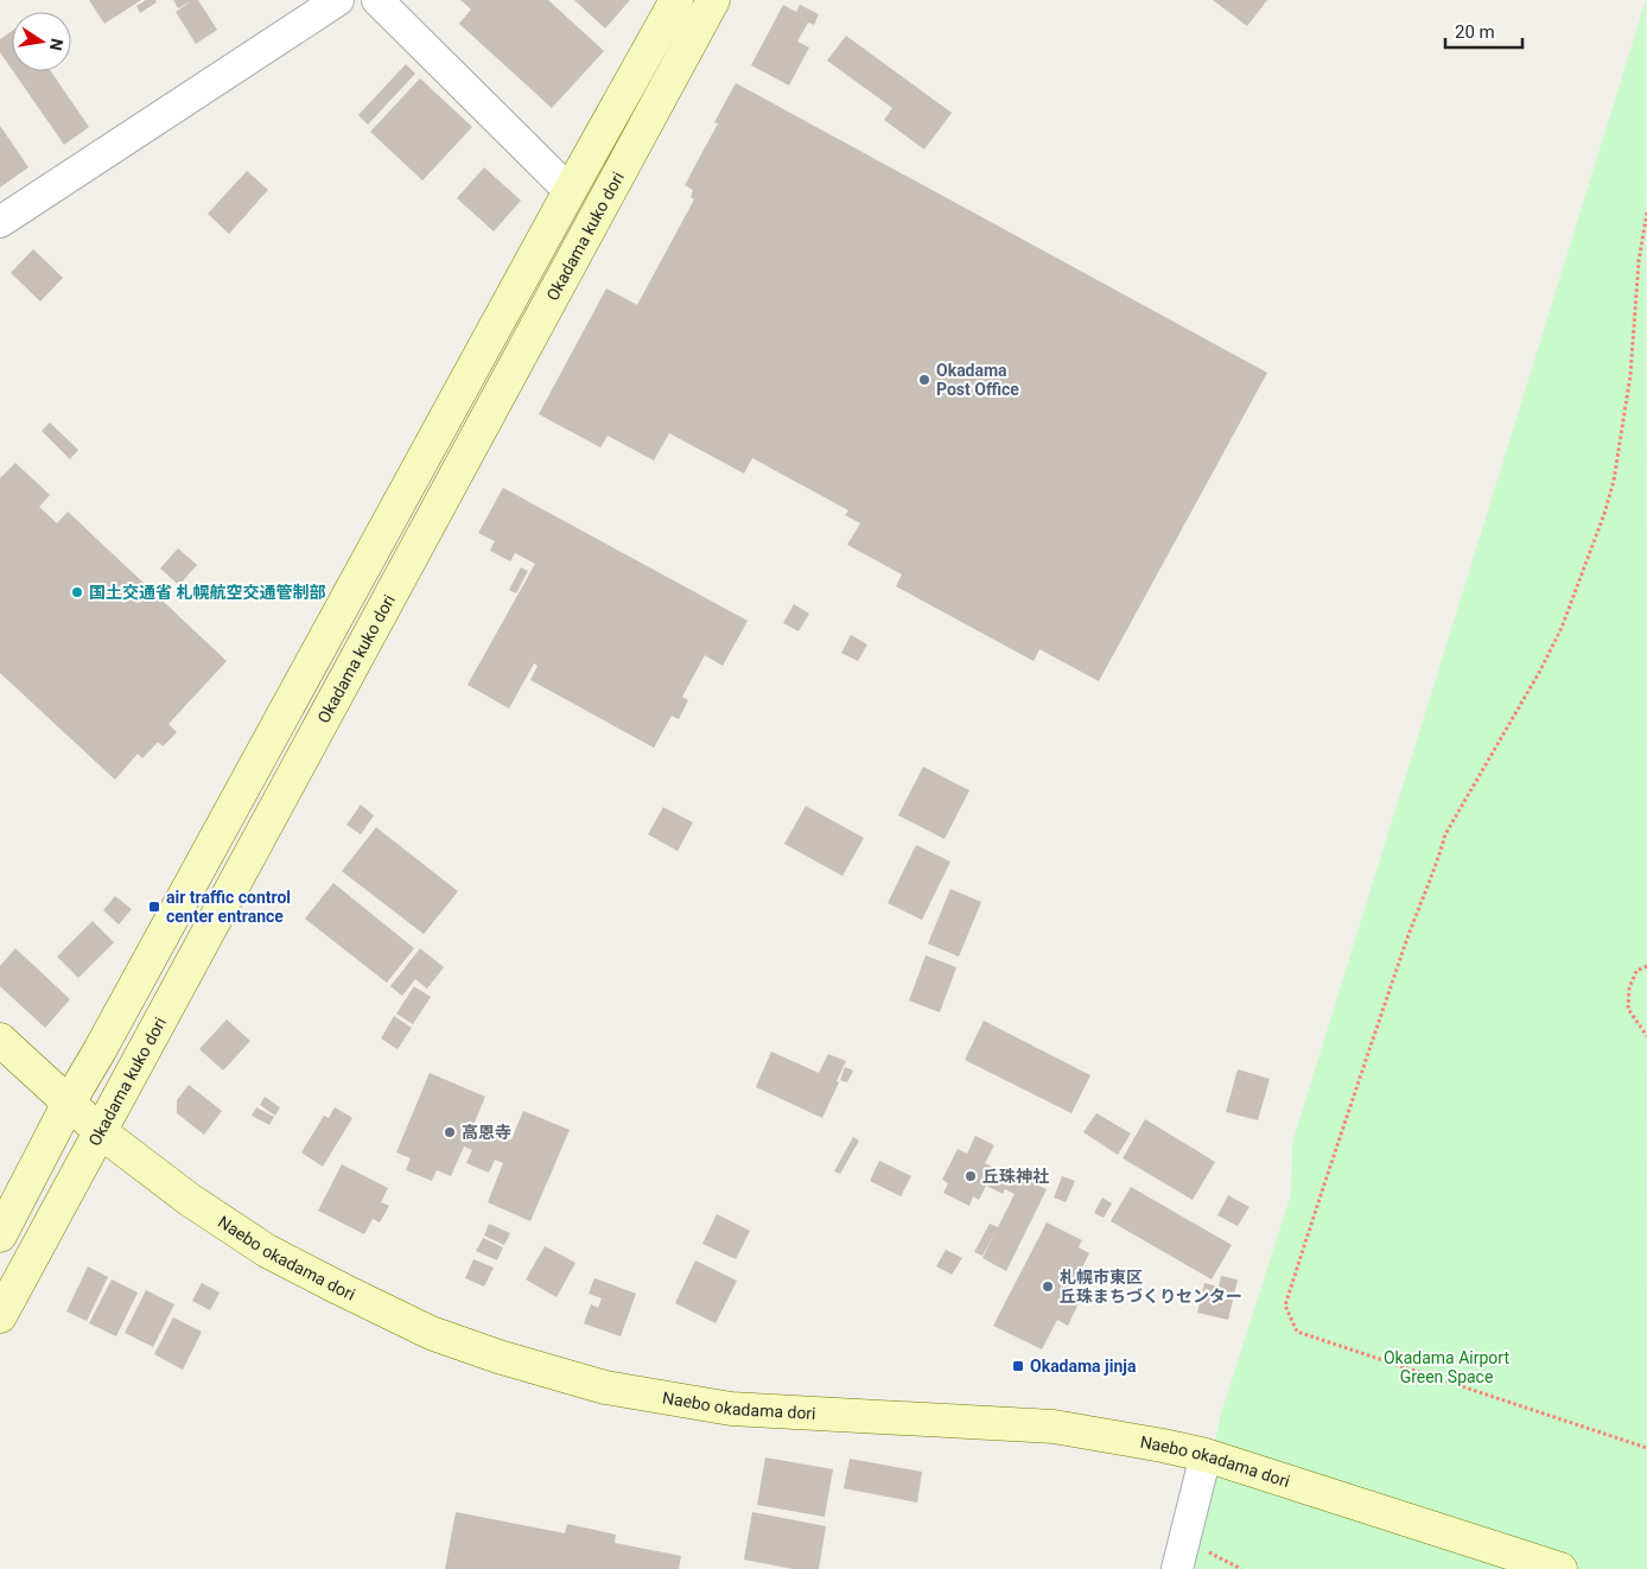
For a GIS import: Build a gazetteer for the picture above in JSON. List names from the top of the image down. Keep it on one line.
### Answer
{"streets":{"main road":["Okadama kuko dori","Naebo okadama dori"]},"crossings":[["Okadama kuko dori","Naebo okadama dori"]],"parks":["Okadama Airport Green Space"],"places":{"other":["Okadama Post Office","国土交通省 札幌航空交通管制部","高恩寺","丘珠神社","札幌市東区 丘珠まちづくりセンター"],"transit":["air traffic control center entrance","Okadama jinja"]},"scale_bar":"20 m","north":"right"}
